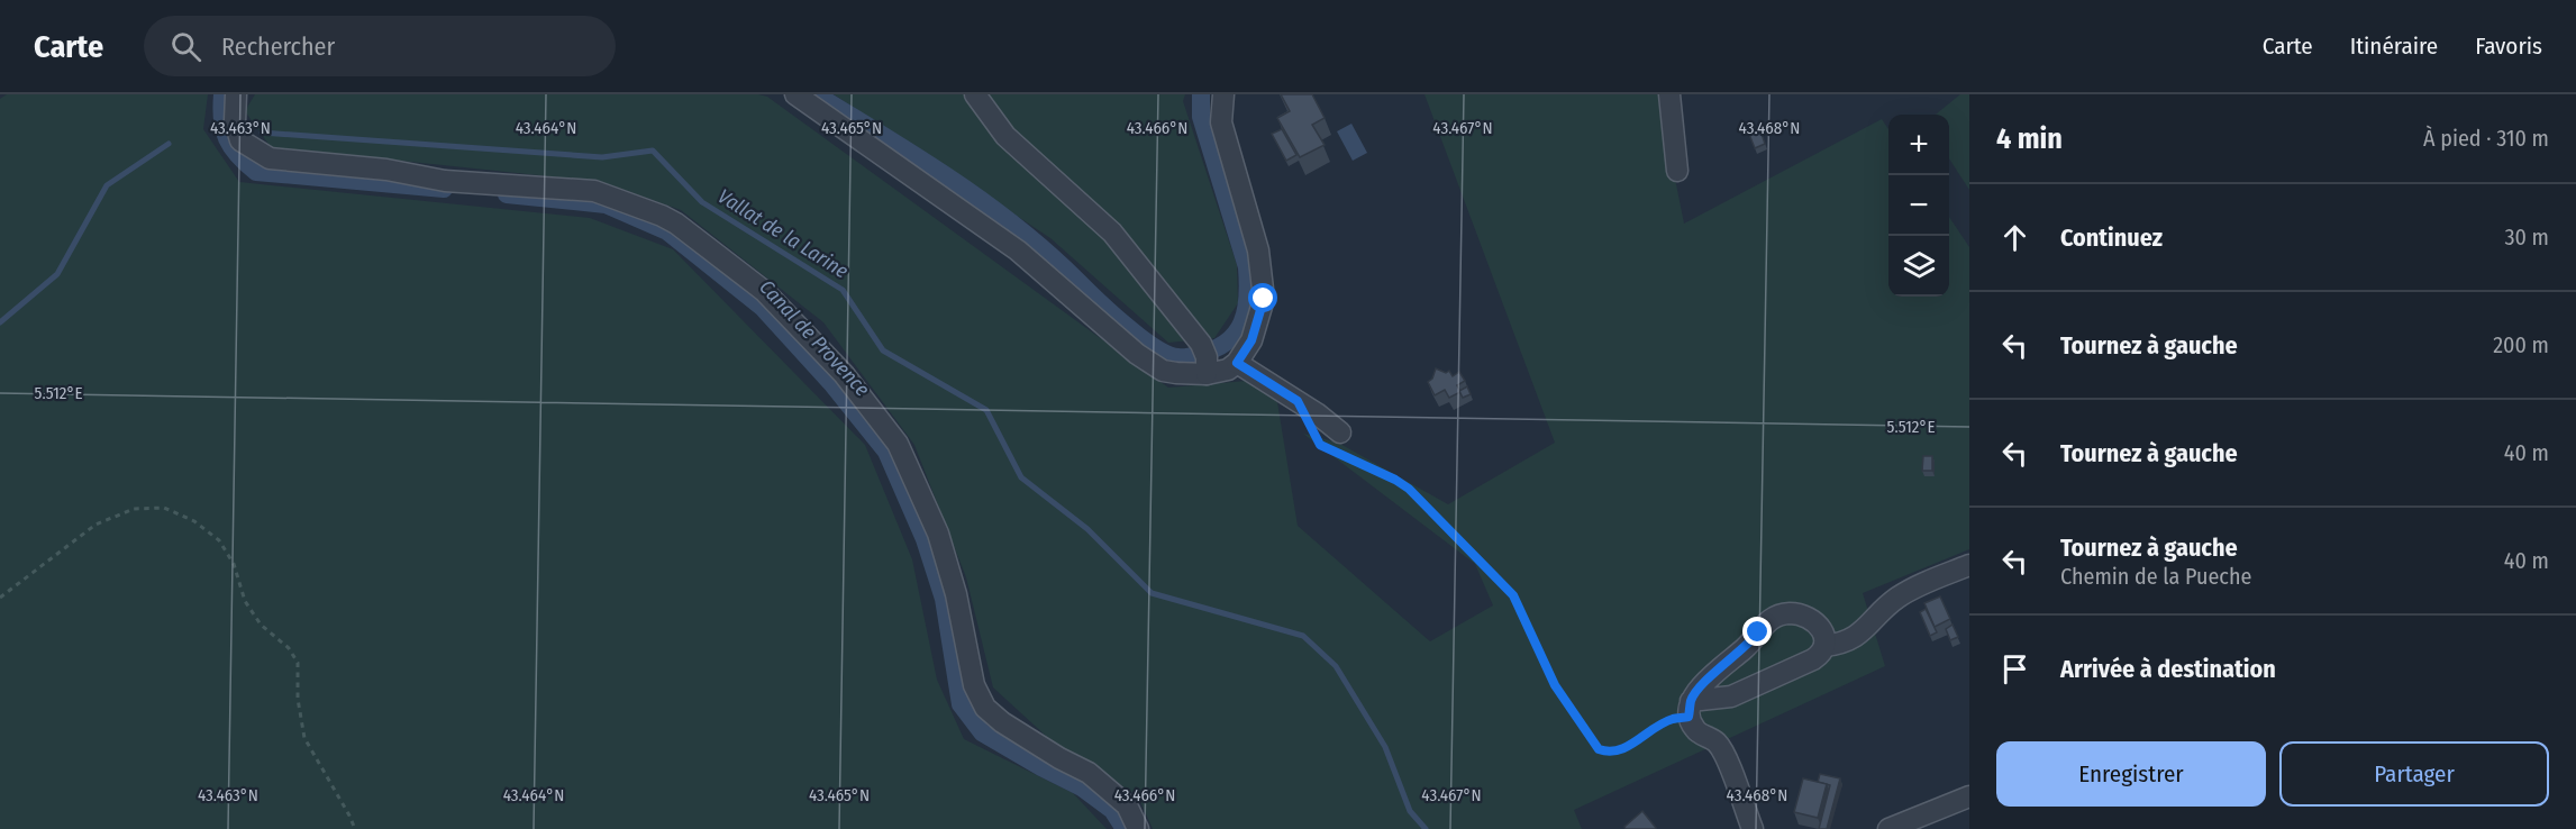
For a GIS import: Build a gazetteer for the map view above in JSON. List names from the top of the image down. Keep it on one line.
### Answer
{"water":["Vallat de la Larine","Canal de Provence"],"page":{"header":"Carte","search":"Rechercher","nav":["Carte","Itinéraire","Favoris"],"heading":["4 min","À pied · 310 m"],"map_buttons":["+","−"],"list":[["Continuez","30 m"],["Tournez à gauche","200 m"],["Tournez à gauche","40 m"],["Tournez à gauche","Chemin de la Pueche","40 m"],"Arrivée à destination"],"buttons":["Enregistrer","Partager"]},"coordinates":["43.463°N","43.464°N","43.465°N","43.466°N","43.467°N","43.468°N","5.512°E"]}
